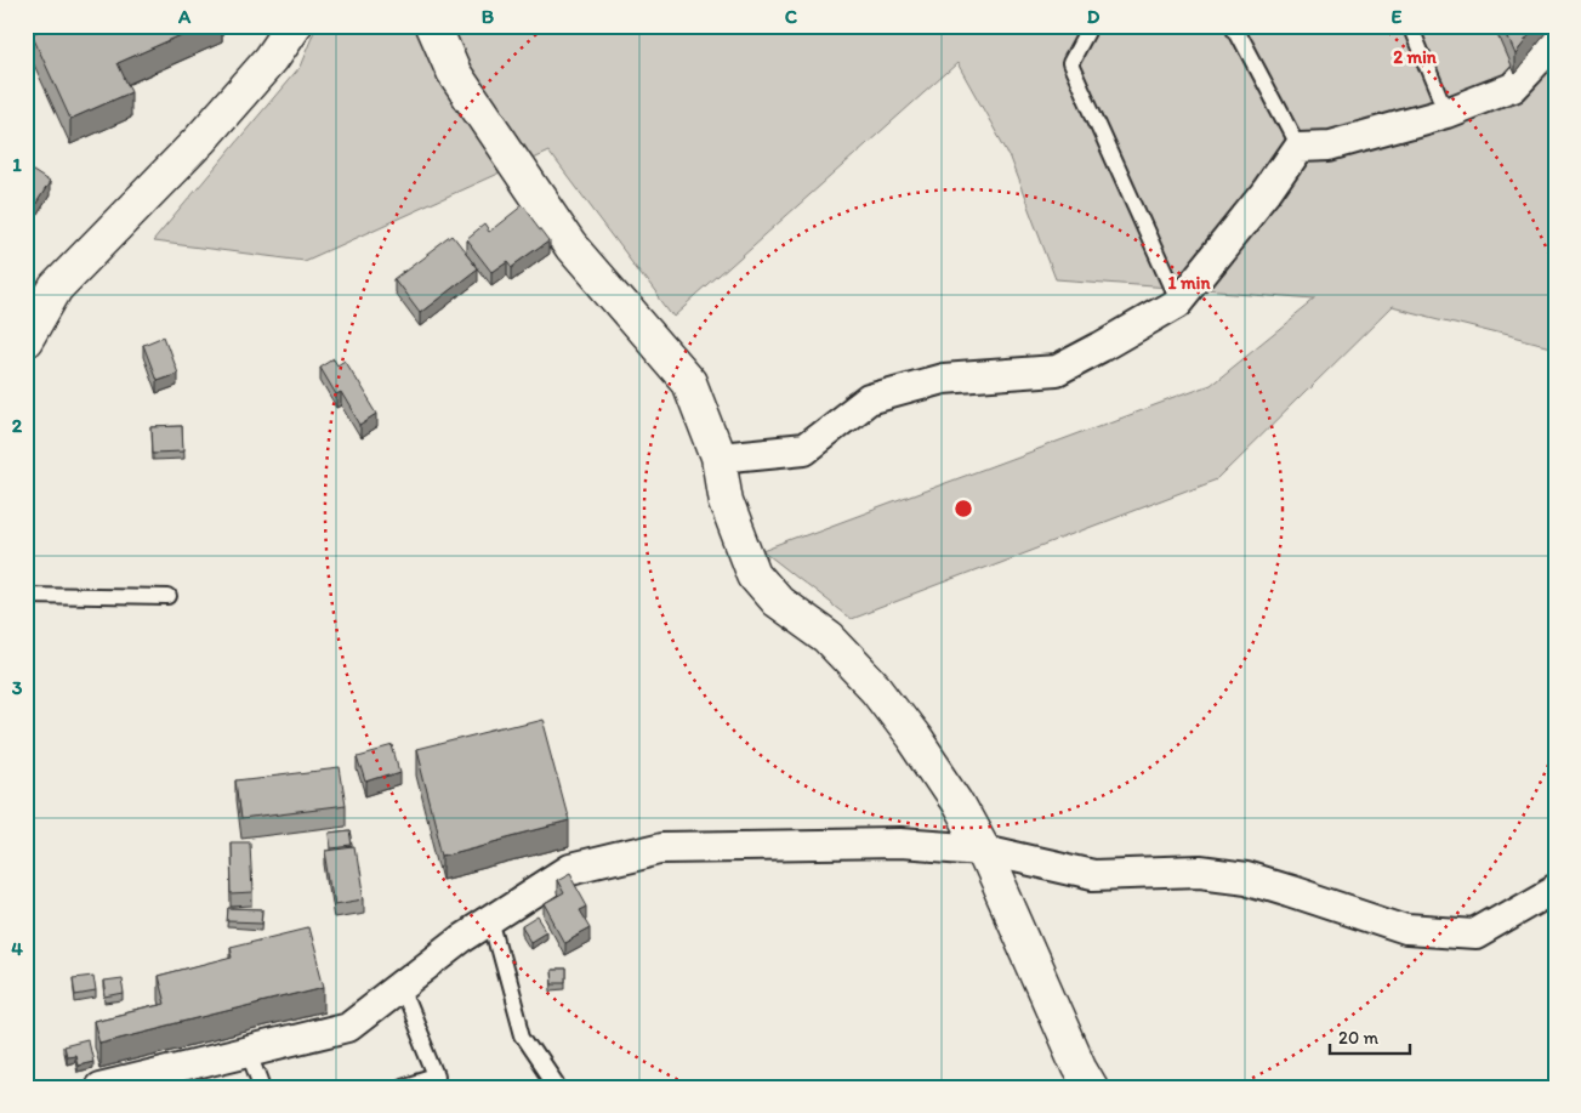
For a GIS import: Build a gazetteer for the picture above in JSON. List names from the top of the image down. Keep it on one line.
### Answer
{"scale_bar":"20 m","grid":{"columns":["A","B","C","D","E"],"rows":["1","2","3","4"]},"rings":["2 min","1 min"]}
